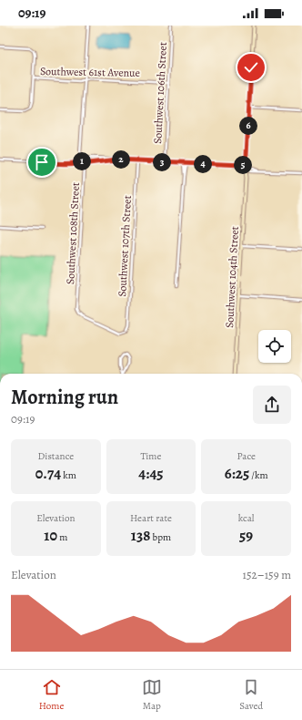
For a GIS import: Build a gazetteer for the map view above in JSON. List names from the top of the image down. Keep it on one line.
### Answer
{"streets":{"street":["Southwest 61st Avenue","Southwest 106th Street","Southwest 108th Street","Southwest 107th Street","Southwest 104th Street"]},"crossings":[["Southwest 61st Avenue","Southwest 106th Street"],["Southwest 61st Avenue","Southwest 108th Street"],["Southwest 108th Street","Southwest 107th Street"]],"page":{"status":"09:19","pins":["6","2","1","3","4","5"],"heading":["Morning run","09:19"],"stats":[["Distance","0.74 km"],["Time","4:45"],["Pace","6:25 /km"],["Elevation","10 m"],["Heart rate","138 bpm"],["kcal","59"]],"chart":["Elevation","152–159 m"],"tabs":["Home","Map","Saved"]}}
